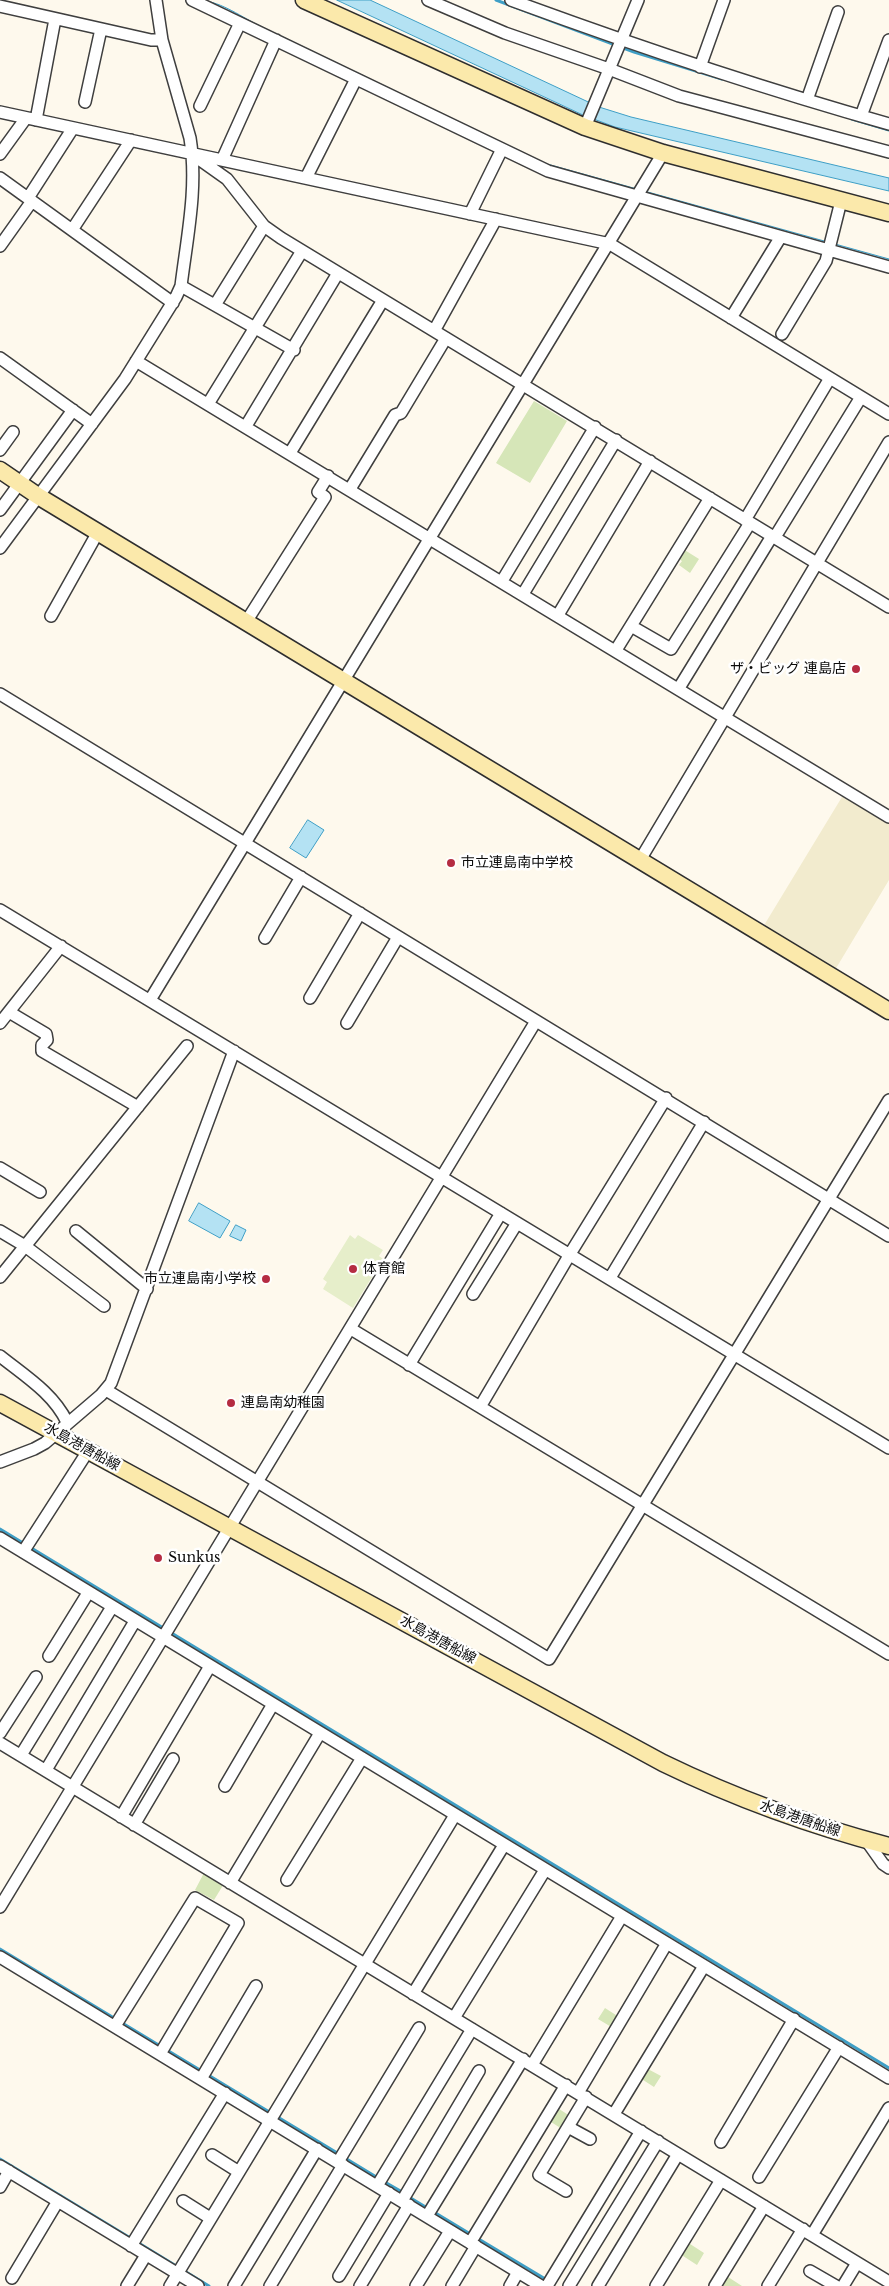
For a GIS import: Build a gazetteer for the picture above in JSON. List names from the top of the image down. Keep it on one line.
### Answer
{"streets":{"street":["水島港唐船線"]},"places":["ザ・ビッグ 連島店","市立連島南中学校","体育館","市立連島南小学校","連島南幼稚園","Sunkus"]}
